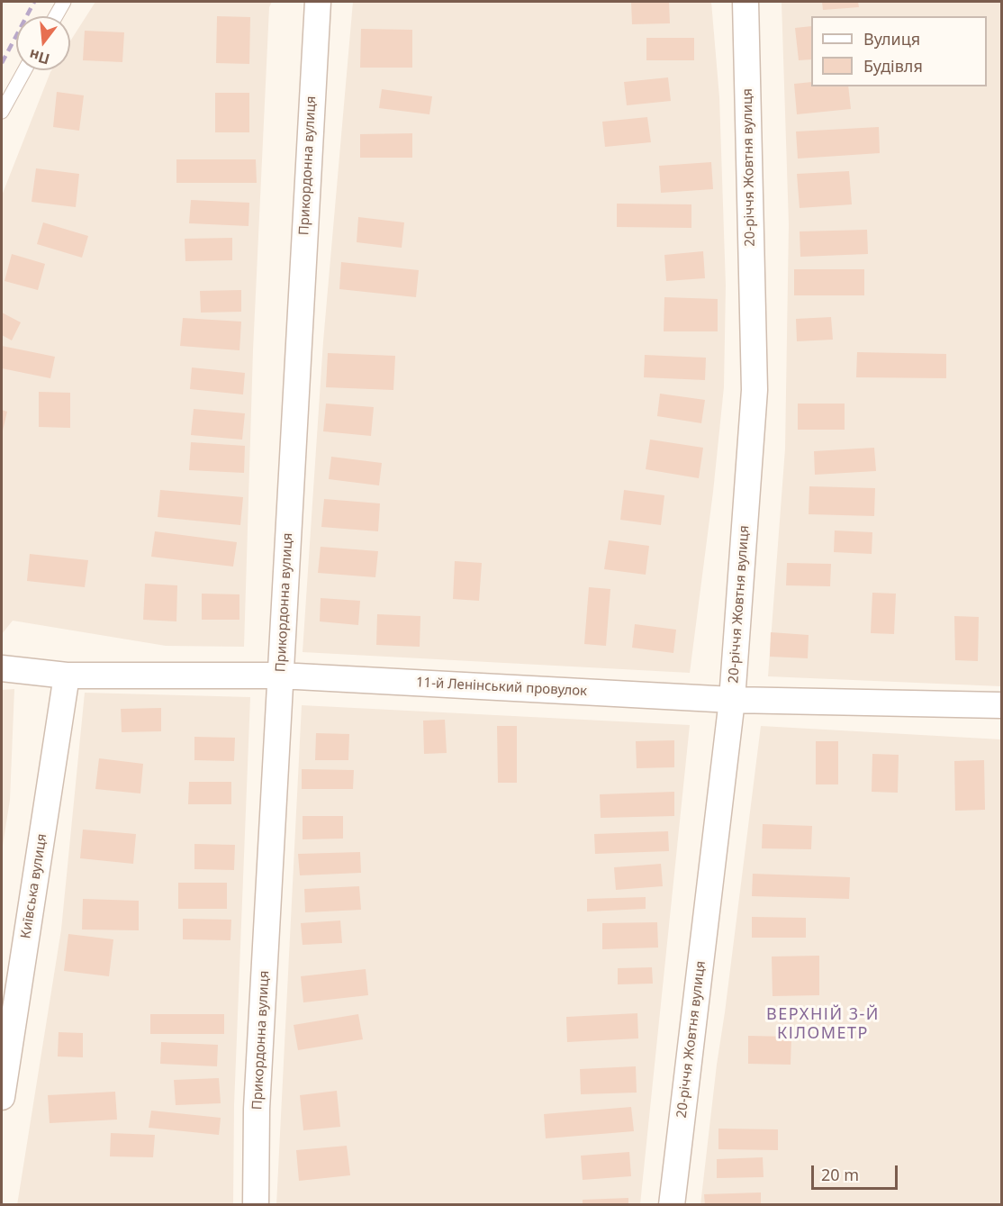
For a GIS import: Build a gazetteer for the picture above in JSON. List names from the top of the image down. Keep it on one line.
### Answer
{"streets":{"street":["Прикордонна вулиця","20-річчя Жовтня вулиця","11-й Ленінський провулок","Київська вулиця"]},"crossings":[["Прикордонна вулиця","11-й Ленінський провулок"],["20-річчя Жовтня вулиця","11-й Ленінський провулок"],["11-й Ленінський провулок","Київська вулиця"]],"districts":["ВЕРХНІЙ 3-Й КІЛОМЕТР"],"legend":["Вулиця","Будівля"],"scale_bar":"20 m","north":"bottom"}
